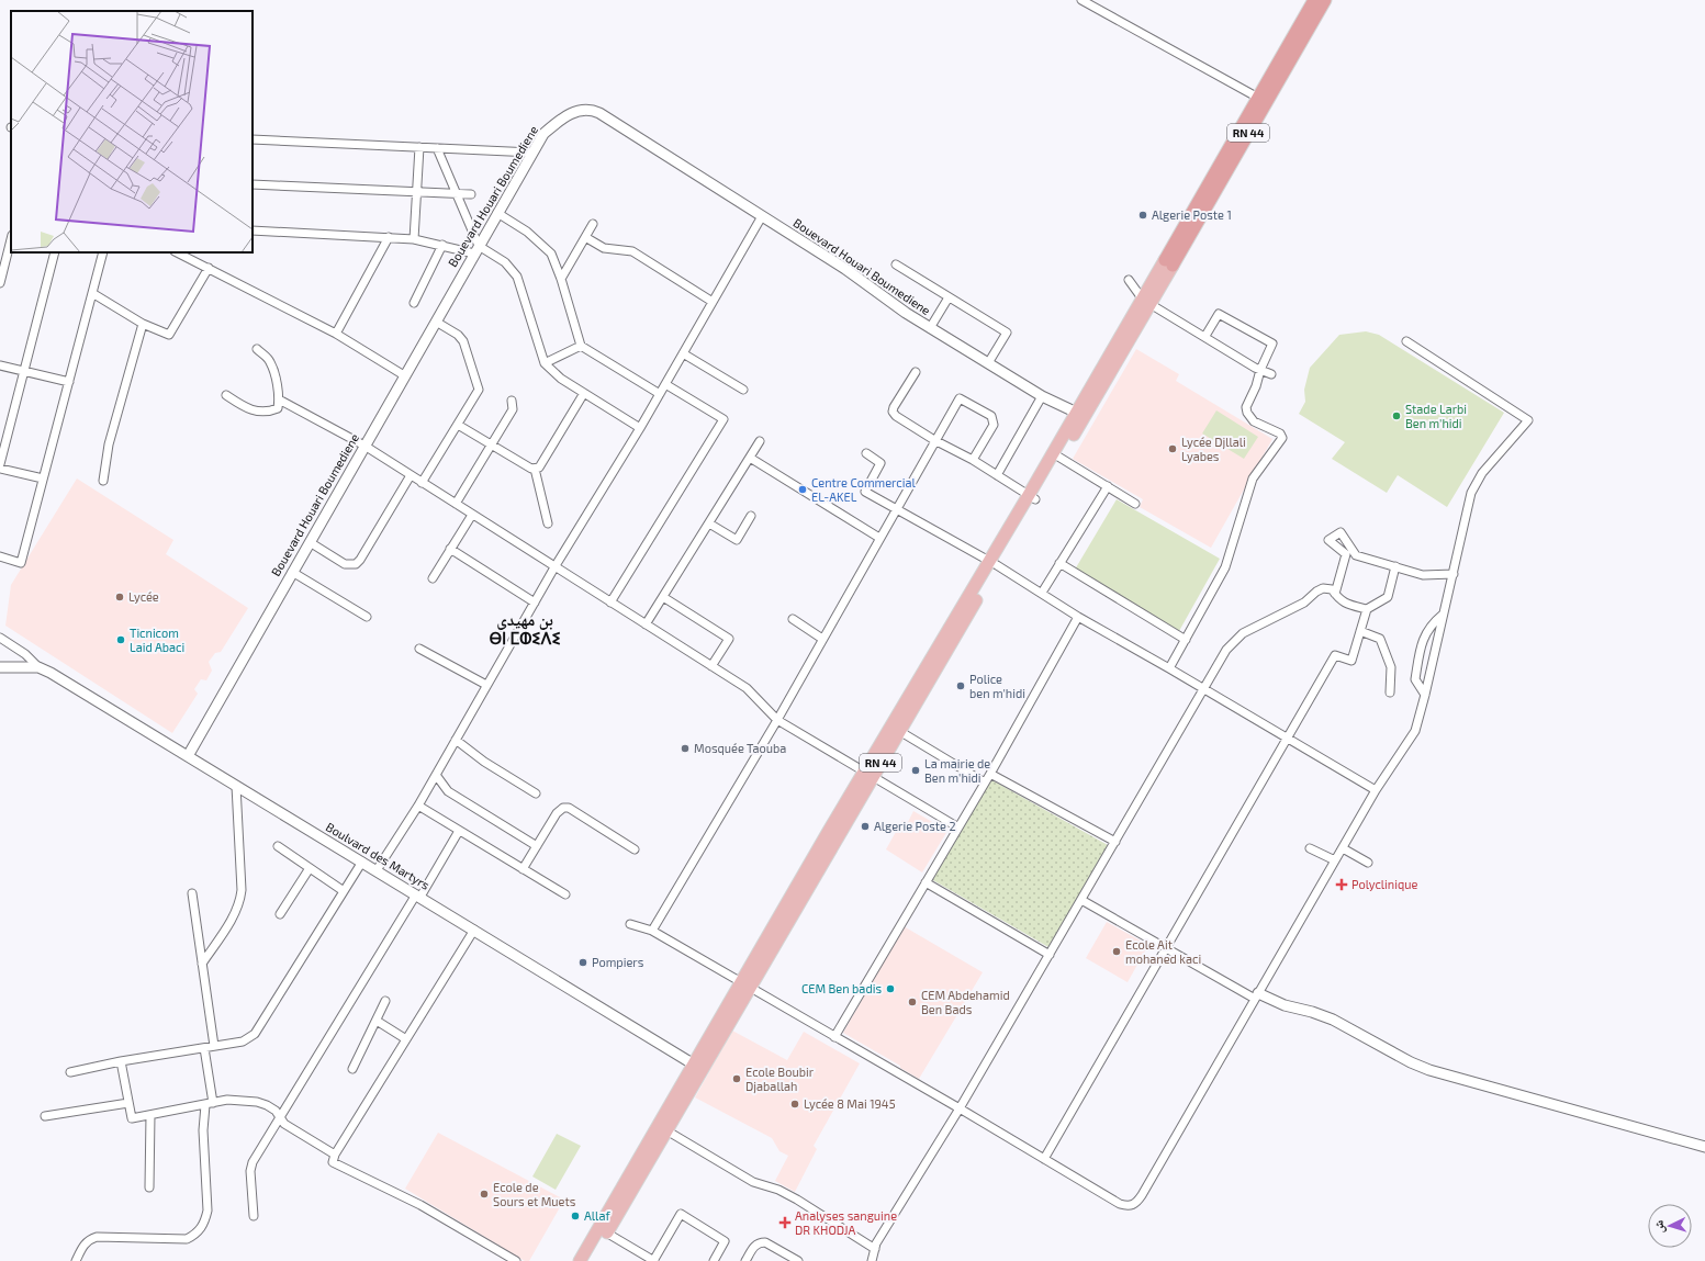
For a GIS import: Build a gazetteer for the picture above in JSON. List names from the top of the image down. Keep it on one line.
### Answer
{"streets":{"highway":["RN 44"],"street":["Bouevard Houari Boumediene","Boulvard des Martyrs"]},"crossings":[["RN 44","Bouevard Houari Boumediene"],["RN 44","Boulvard des Martyrs"],["Bouevard Houari Boumediene","Boulvard des Martyrs"]],"districts":["بن مهيدي ⴱⵏ ⵎⵀⵉⴷⵉ"],"places":{"other":["Algerie Poste 1","Stade Larbi Ben m'hidi","Lycée Djllali Lyabes","Centre Commercial EL-AKEL","Lycée","Ticnicom Laid Abaci","Police ben m'hidi","Mosquée Taouba","La mairie de Ben m'hidi","Algerie Poste 2","Ecole Ait mohaned kaci","Pompiers","CEM Ben badis","CEM Abdehamid Ben Bads","Ecole Boubir Djaballah","Lycée 8 Mai 1945","Ecole de Sours et Muets","Allaf"],"health":["Polyclinique","Analyses sanguine DR KHODJA"]},"north":"left"}
